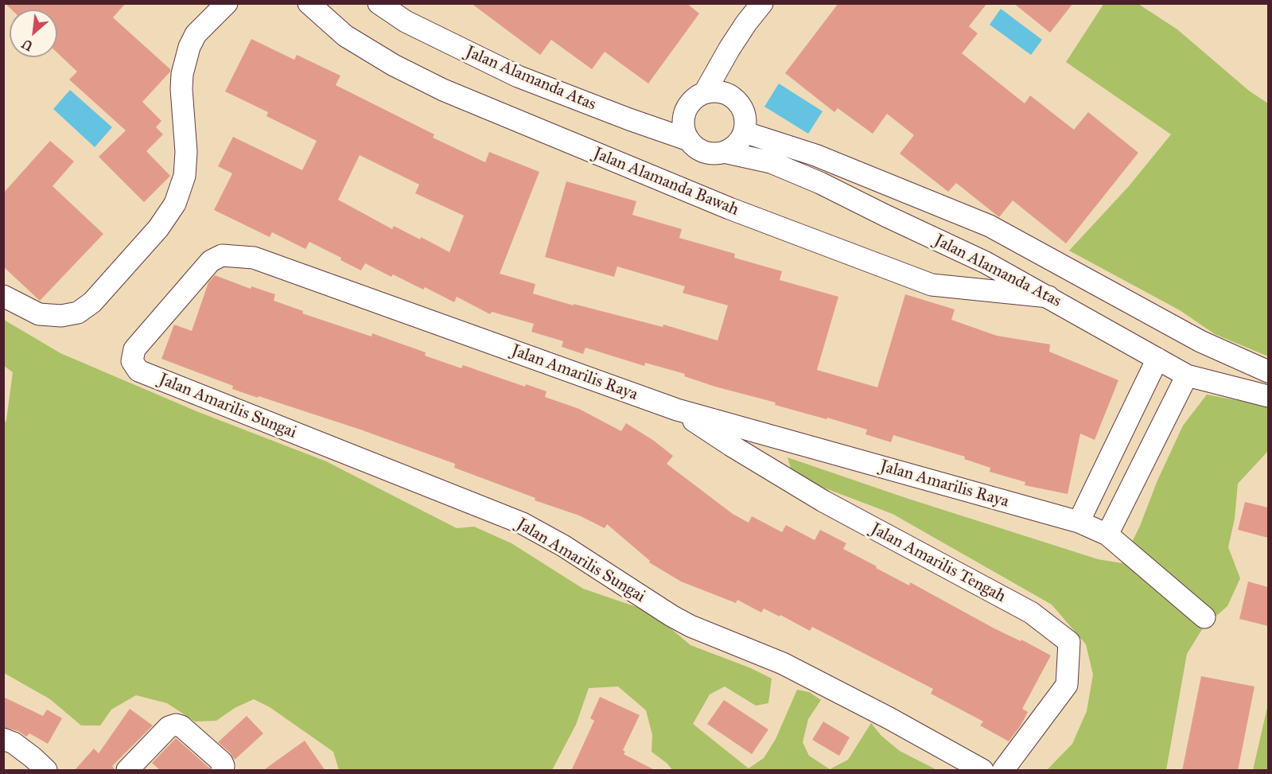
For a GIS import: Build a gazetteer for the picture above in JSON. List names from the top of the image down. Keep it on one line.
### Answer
{"streets":{"street":["Jalan Alamanda Atas","Jalan Alamanda Bawah","Jalan Amarilis Raya","Jalan Amarilis Sungai","Jalan Amarilis Tengah"]},"crossings":[["Jalan Alamanda Atas","Jalan Alamanda Bawah"],["Jalan Amarilis Raya","Jalan Amarilis Sungai"],["Jalan Amarilis Raya","Jalan Amarilis Tengah"]],"north":"bottom left"}
